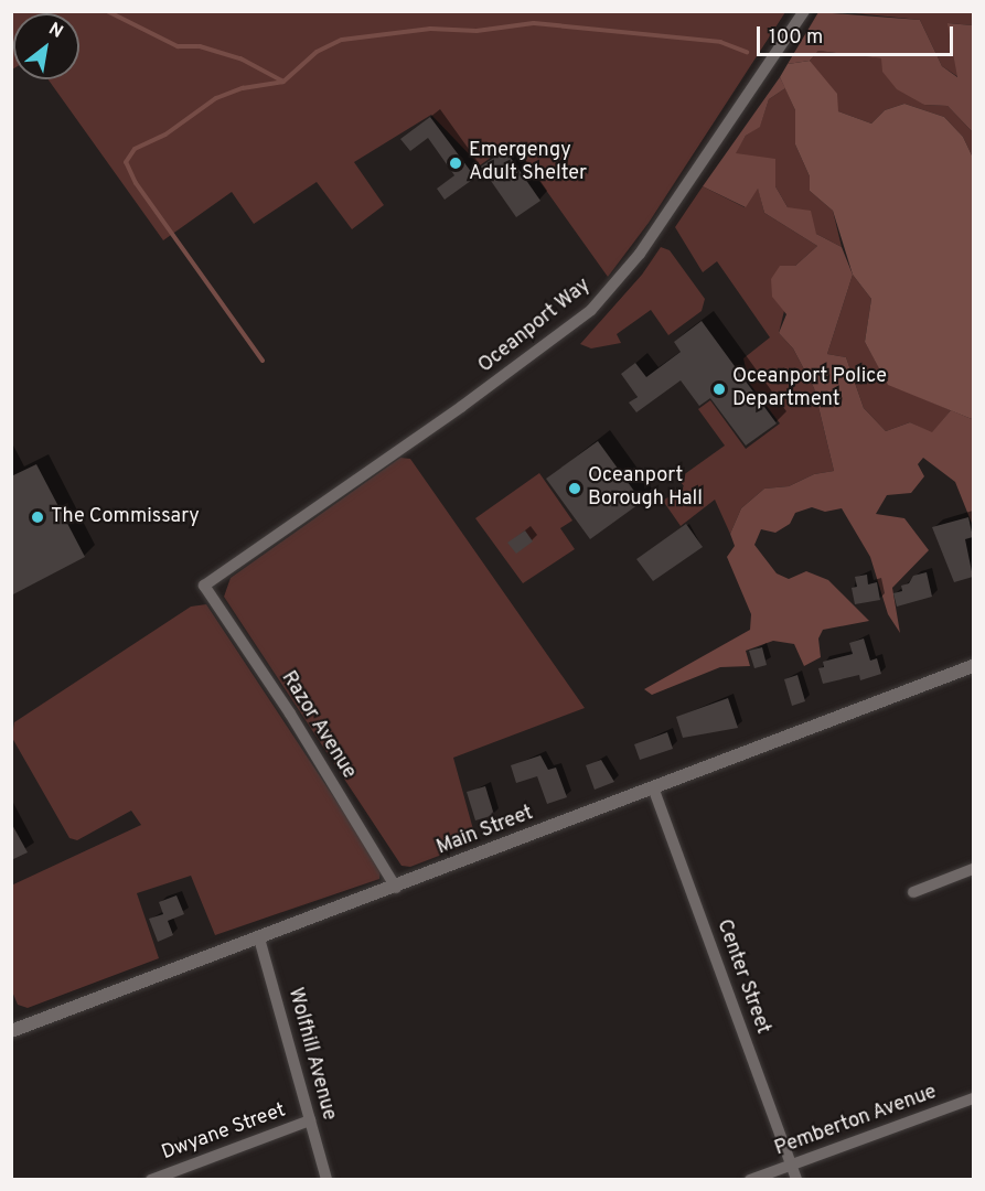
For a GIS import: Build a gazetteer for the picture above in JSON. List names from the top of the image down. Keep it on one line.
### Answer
{"streets":{"street":["Oceanport Way","Razor Avenue","Main Street","Center Street","Wolfhill Avenue","Pemberton Avenue","Dwyane Street"]},"crossings":[["Oceanport Way","Razor Avenue"],["Razor Avenue","Main Street"],["Main Street","Center Street"],["Main Street","Wolfhill Avenue"],["Center Street","Pemberton Avenue"],["Wolfhill Avenue","Dwyane Street"]],"places":["Emergengy Adult Shelter","Oceanport Police Department","Oceanport Borough Hall","The Commissary"],"scale_bar":"100 m","north":"top right"}
